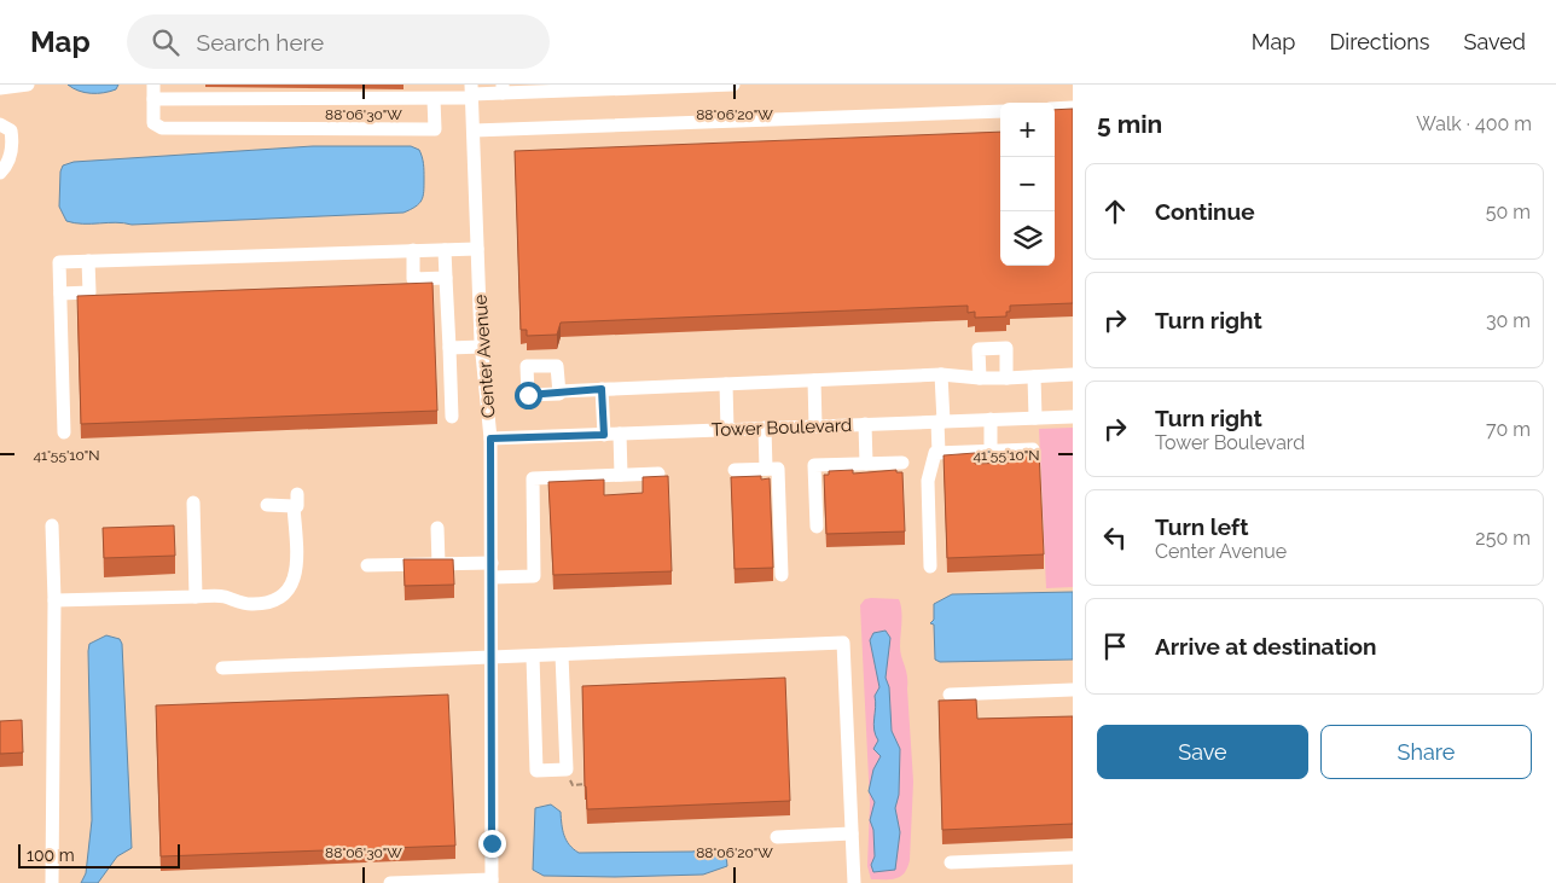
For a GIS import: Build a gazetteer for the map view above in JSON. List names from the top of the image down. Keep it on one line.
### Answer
{"streets":{"street":["Center Avenue","Tower Boulevard"]},"crossings":[["Center Avenue","Tower Boulevard"]],"scale_bar":"100 m","page":{"header":"Map","search":"Search here","nav":["Map","Directions","Saved"],"heading":["5 min","Walk · 400 m"],"map_buttons":["+","−"],"list":[["Continue","50 m"],["Turn right","30 m"],["Turn right","Tower Boulevard","70 m"],["Turn left","Center Avenue","250 m"],"Arrive at destination"],"buttons":["Save","Share"],"scale":"100 m"},"coordinates":["88°06'30\"W","88°06'20\"W","41°55'10\"N"]}
